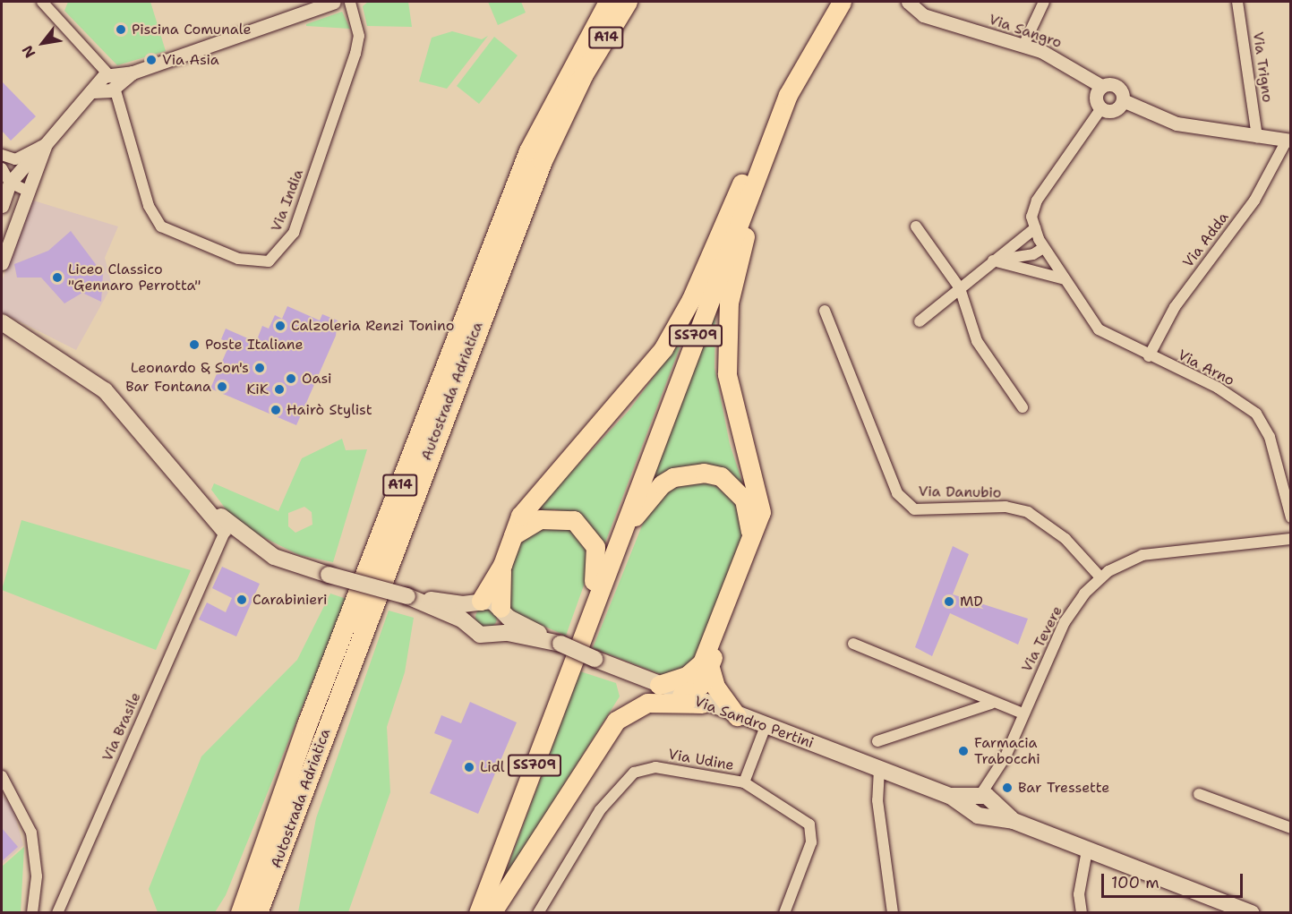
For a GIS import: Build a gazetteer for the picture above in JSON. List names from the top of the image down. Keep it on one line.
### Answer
{"streets":{"highway":["A14","SS709","Autostrada Adriatica"],"main road":["Via Sandro Pertini"],"street":["Via Sangro","Via Trigno","Via India","Via Adda","Via Arno","Via Danubio","Via Tevere","Via Brasile","Via Udine"]},"crossings":[["Via Sangro","Via Trigno"],["Via Sangro","Via Adda"],["Via Sangro","Via Arno"],["Via Adda","Via Arno"],["Via Danubio","Via Tevere"],["Via Tevere","Via Sandro Pertini"],["Via Sandro Pertini","Via Brasile"],["Via Sandro Pertini","Via Udine"]],"places":["Piscina Comunale","Via Asia","Liceo Classico \"Gennaro Perrotta\"","Calzoleria Renzi Tonino","Poste Italiane","Leonardo & Son's","Oasi","Bar Fontana","KiK","Hairò Stylist","Carabinieri","MD","Farmacia Trabocchi","Lidl","Bar Tressette"],"scale_bar":"100 m","north":"bottom left"}
